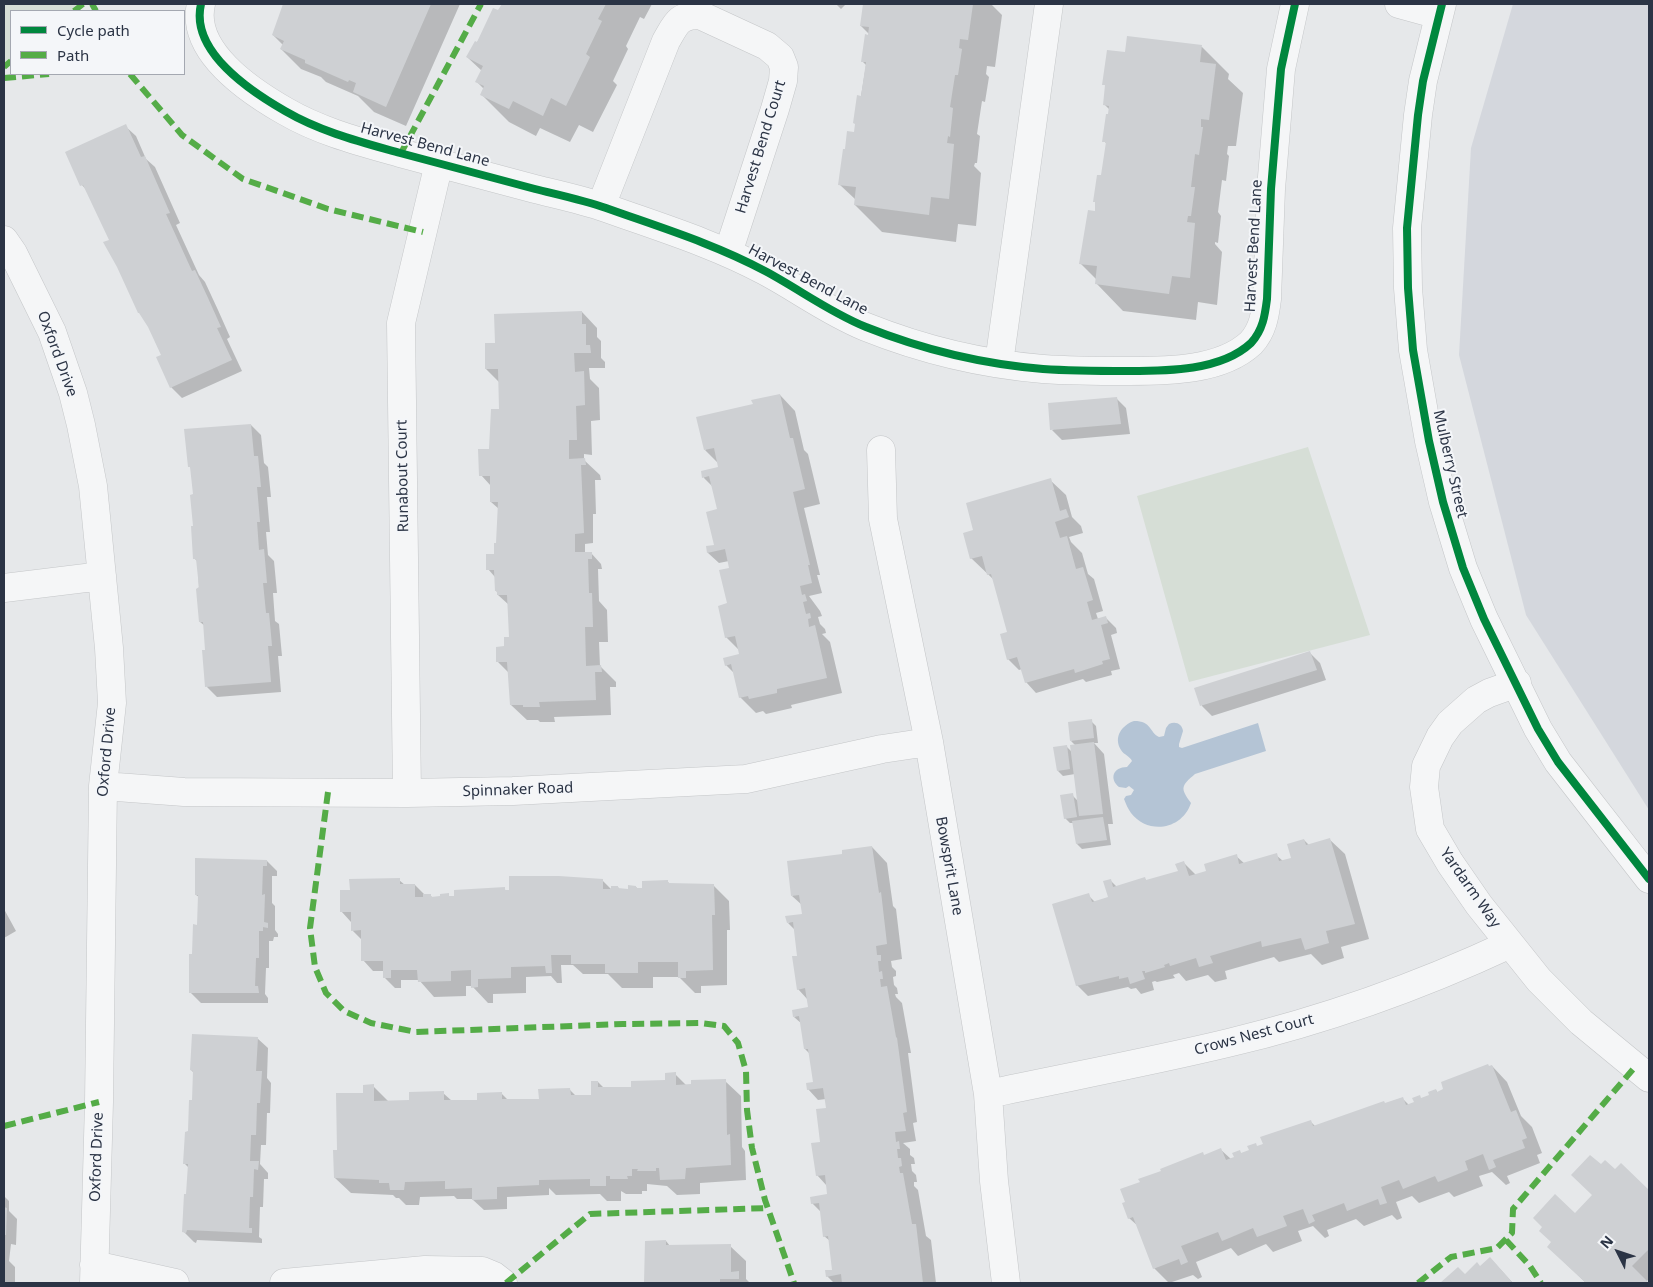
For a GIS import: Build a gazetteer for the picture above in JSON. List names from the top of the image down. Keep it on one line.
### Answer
{"streets":{"street":["Harvest Bend Lane","Harvest Bend Court","Oxford Drive","Mulberry Street","Runabout Court","Spinnaker Road","Bowsprit Lane","Yardarm Way","Crows Nest Court"]},"crossings":[["Harvest Bend Lane","Harvest Bend Court"],["Harvest Bend Lane","Runabout Court"],["Oxford Drive","Spinnaker Road"],["Mulberry Street","Yardarm Way"],["Runabout Court","Spinnaker Road"],["Spinnaker Road","Bowsprit Lane"],["Bowsprit Lane","Crows Nest Court"],["Yardarm Way","Crows Nest Court"]],"legend":["Cycle path","Path"],"north":"top left"}
